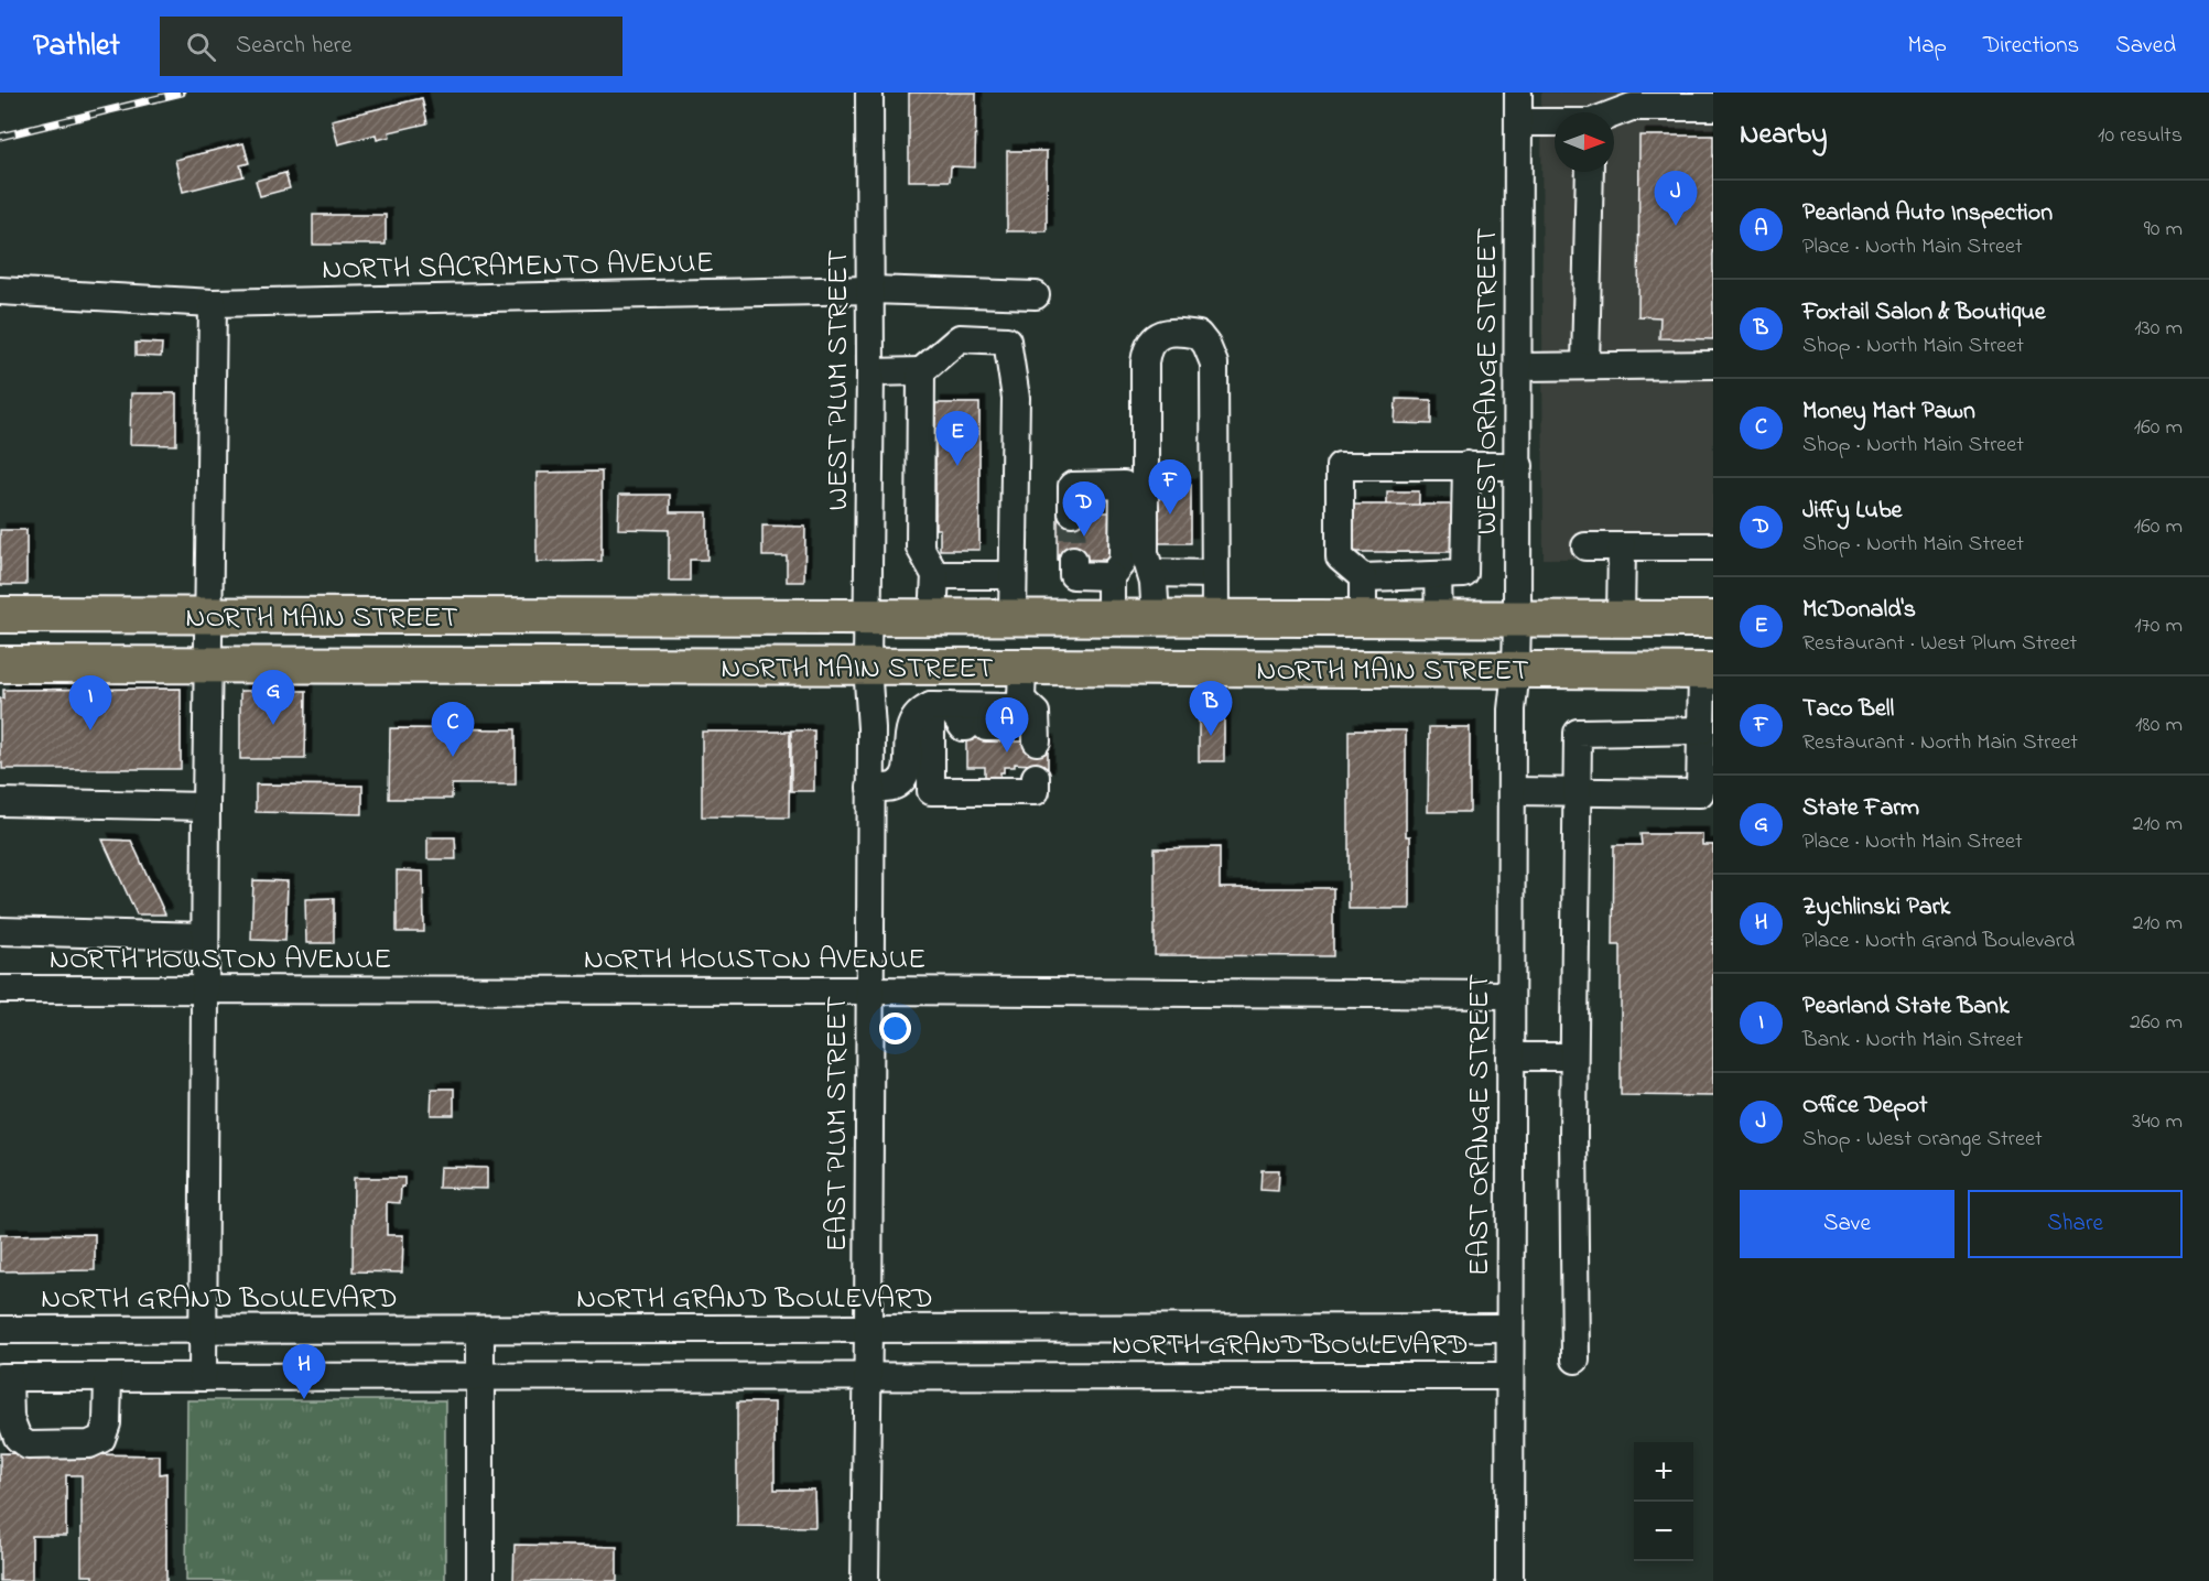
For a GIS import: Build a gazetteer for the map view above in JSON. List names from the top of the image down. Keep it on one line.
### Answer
{"streets":{"main road":["NORTH MAIN STREET"],"street":["NORTH SACRAMENTO AVENUE","WEST PLUM STREET","WEST ORANGE STREET","NORTH HOUSTON AVENUE","EAST PLUM STREET","EAST ORANGE STREET","NORTH GRAND BOULEVARD"]},"crossings":[["NORTH SACRAMENTO AVENUE","WEST PLUM STREET"],["WEST PLUM STREET","NORTH MAIN STREET"],["WEST PLUM STREET","EAST PLUM STREET"],["WEST ORANGE STREET","NORTH MAIN STREET"],["WEST ORANGE STREET","EAST ORANGE STREET"],["NORTH MAIN STREET","EAST PLUM STREET"],["NORTH MAIN STREET","EAST ORANGE STREET"],["NORTH HOUSTON AVENUE","EAST PLUM STREET"],["NORTH HOUSTON AVENUE","EAST ORANGE STREET"],["EAST PLUM STREET","NORTH GRAND BOULEVARD"],["EAST ORANGE STREET","NORTH GRAND BOULEVARD"]],"north":"right","page":{"header":"Pathlet","search":"Search here","nav":["Map","Directions","Saved"],"heading":["Nearby","10 results"],"pins":["J","E","F","D","G","I","B","A","C","H"],"list":[{"mark":"A","name":"Pearland Auto Inspection","note":"Place · North Main Street","value":"90 m"},{"mark":"B","name":"Foxtail Salon & Boutique","note":"Shop · North Main Street","value":"130 m"},{"mark":"C","name":"Money Mart Pawn","note":"Shop · North Main Street","value":"160 m"},{"mark":"D","name":"Jiffy Lube","note":"Shop · North Main Street","value":"160 m"},{"mark":"E","name":"McDonald's","note":"Restaurant · West Plum Street","value":"170 m"},{"mark":"F","name":"Taco Bell","note":"Restaurant · North Main Street","value":"180 m"},{"mark":"G","name":"State Farm","note":"Place · North Main Street","value":"210 m"},{"mark":"H","name":"Zychlinski Park","note":"Place · North Grand Boulevard","value":"210 m"},{"mark":"I","name":"Pearland State Bank","note":"Bank · North Main Street","value":"260 m"},{"mark":"J","name":"Office Depot","note":"Shop · West Orange Street","value":"340 m"}],"buttons":["Save","Share"],"map_buttons":["+","−"]}}
